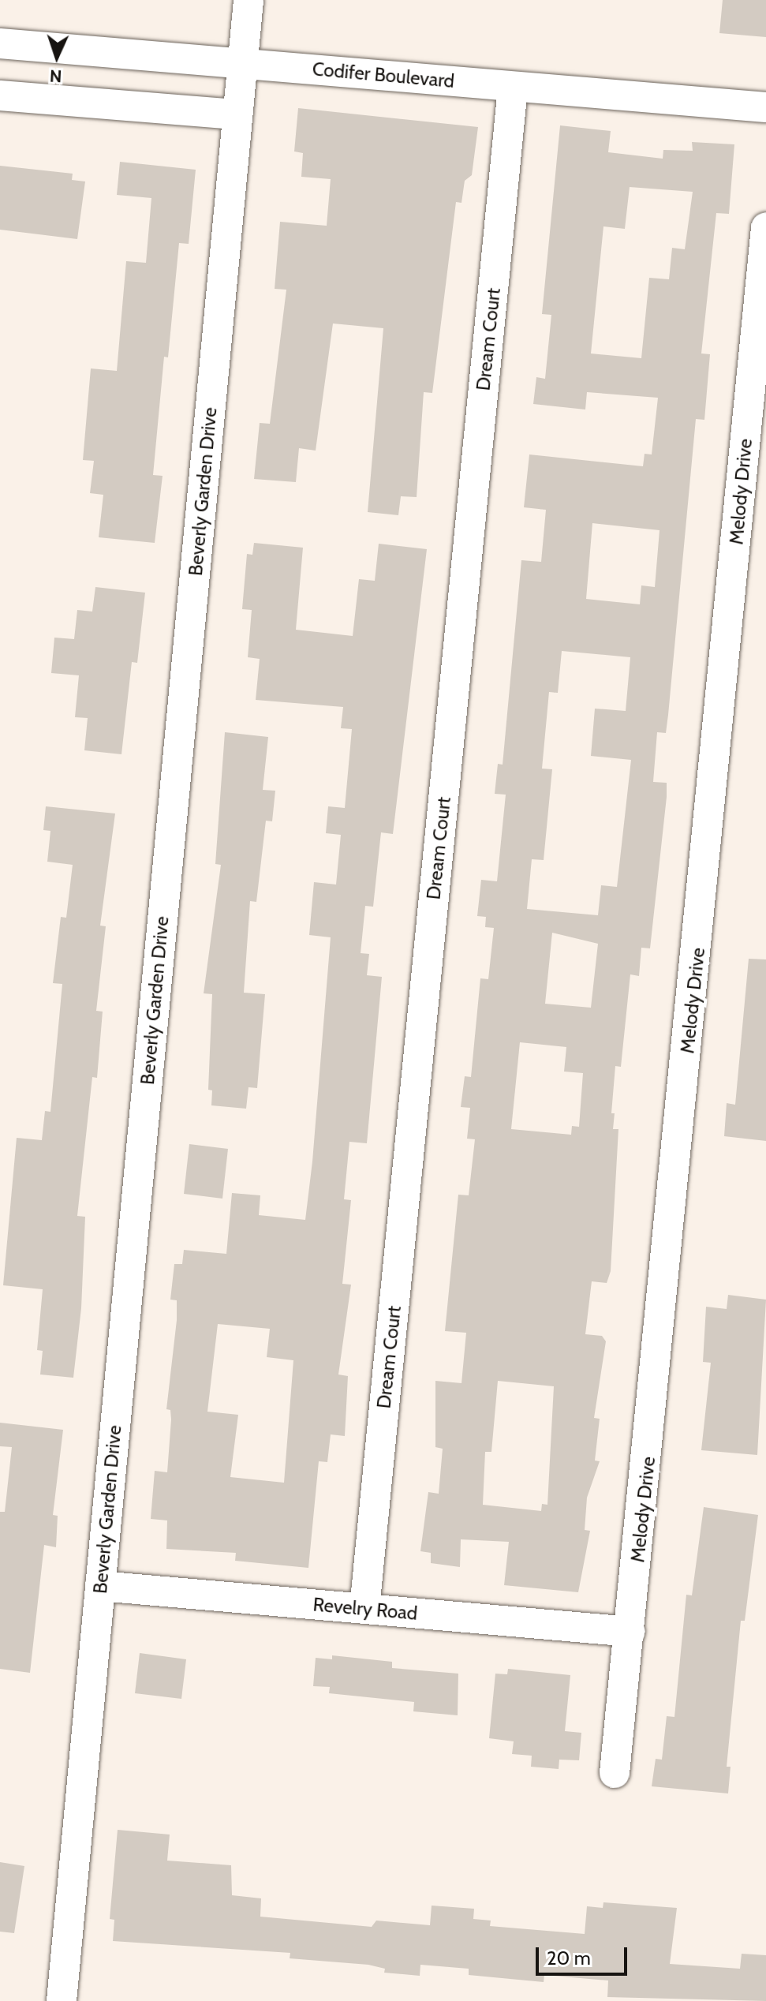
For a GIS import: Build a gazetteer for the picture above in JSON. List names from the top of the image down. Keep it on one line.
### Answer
{"streets":{"street":["Codifer Boulevard","Dream Court","Beverly Garden Drive","Melody Drive","Revelry Road"]},"crossings":[["Codifer Boulevard","Dream Court"],["Codifer Boulevard","Beverly Garden Drive"],["Dream Court","Revelry Road"],["Beverly Garden Drive","Revelry Road"],["Melody Drive","Revelry Road"]],"scale_bar":"20 m","north":"bottom"}
